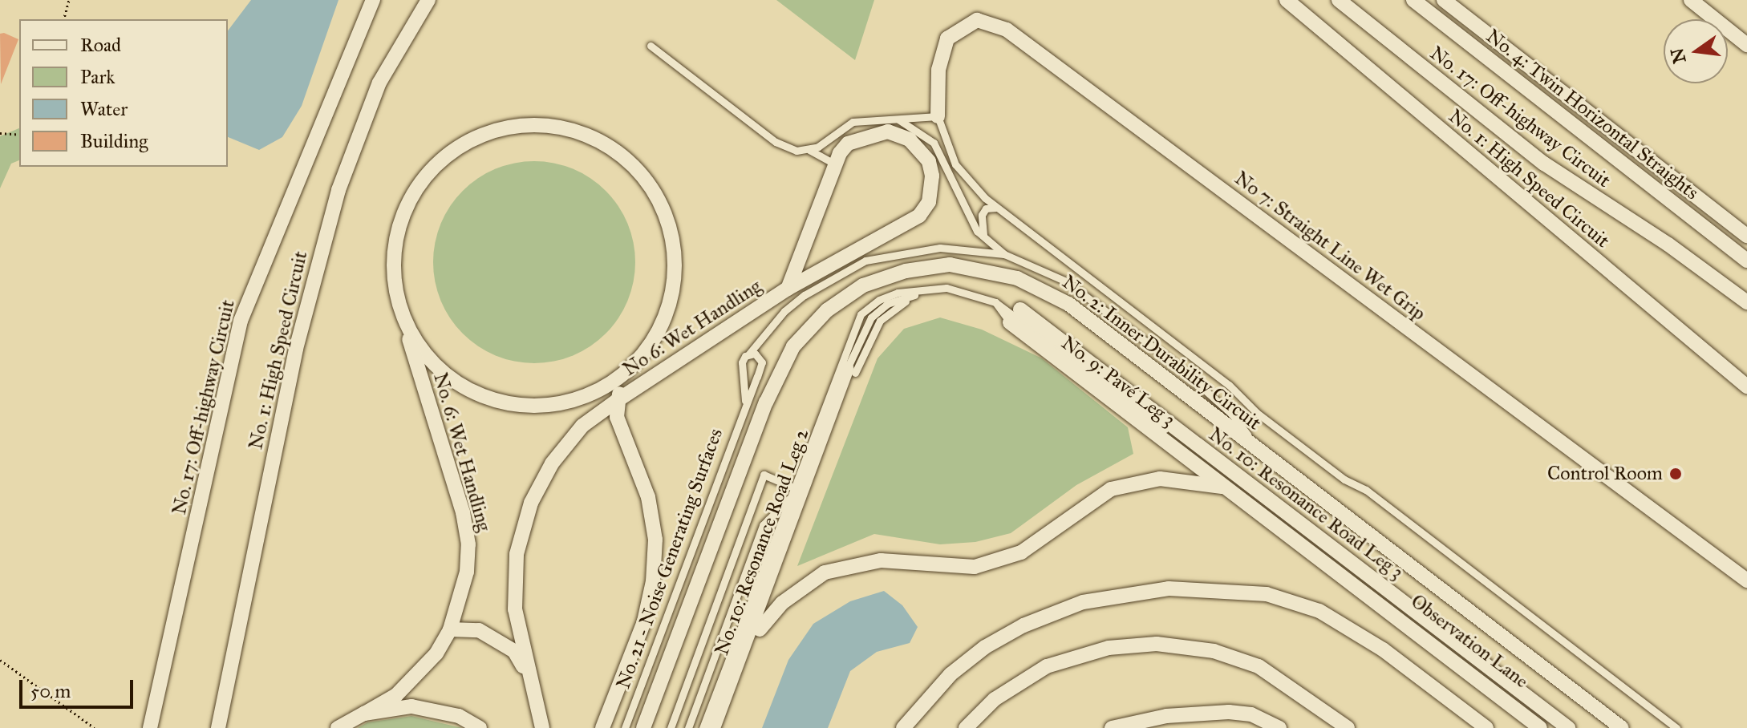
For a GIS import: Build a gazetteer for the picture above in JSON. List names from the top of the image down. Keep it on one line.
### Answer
{"streets":{"street":["No. 4: Twin Horizontal Straights","No. 17: Off-highway Circuit","No. 1: High Speed Circuit","No 7: Straight Line Wet Grip","No 6: Wet Handling","No. 2: Inner Durability Circuit","No. 9: Pavé Leg 3","No. 6: Wet Handling","No. 10: Resonance Road Leg 3","No. 10: Resonance Road Leg 2"],"lane":["No. 21 - Noise Generating Surfaces","Observation Lane"]},"crossings":[["No 6: Wet Handling","No. 6: Wet Handling"]],"places":["Control Room"],"legend":["Road","Park","Water","Building"],"scale_bar":"50 m","north":"left"}
